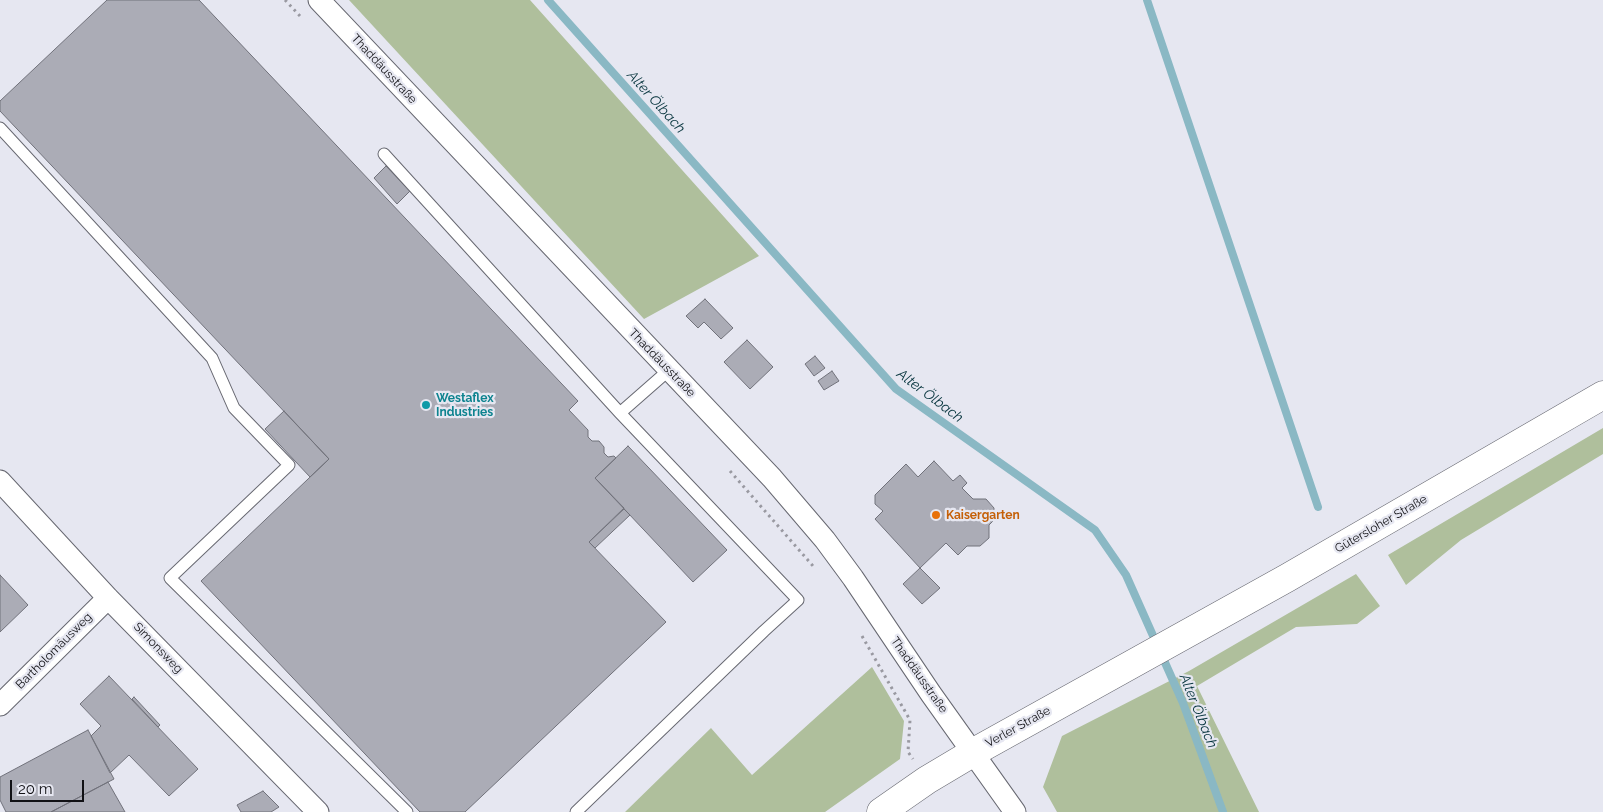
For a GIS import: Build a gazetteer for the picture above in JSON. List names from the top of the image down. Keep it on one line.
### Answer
{"streets":{"main road":["Gütersloher Straße","Verler Straße"],"street":["Thaddäusstraße","Simonsweg","Bartholomäusweg"]},"crossings":[["Thaddäusstraße","Verler Straße"],["Gütersloher Straße","Verler Straße"],["Simonsweg","Bartholomäusweg"]],"water":["Alter Ölbach"],"places":["Westaflex Industries","Kaisergarten"],"scale_bar":"20 m"}
